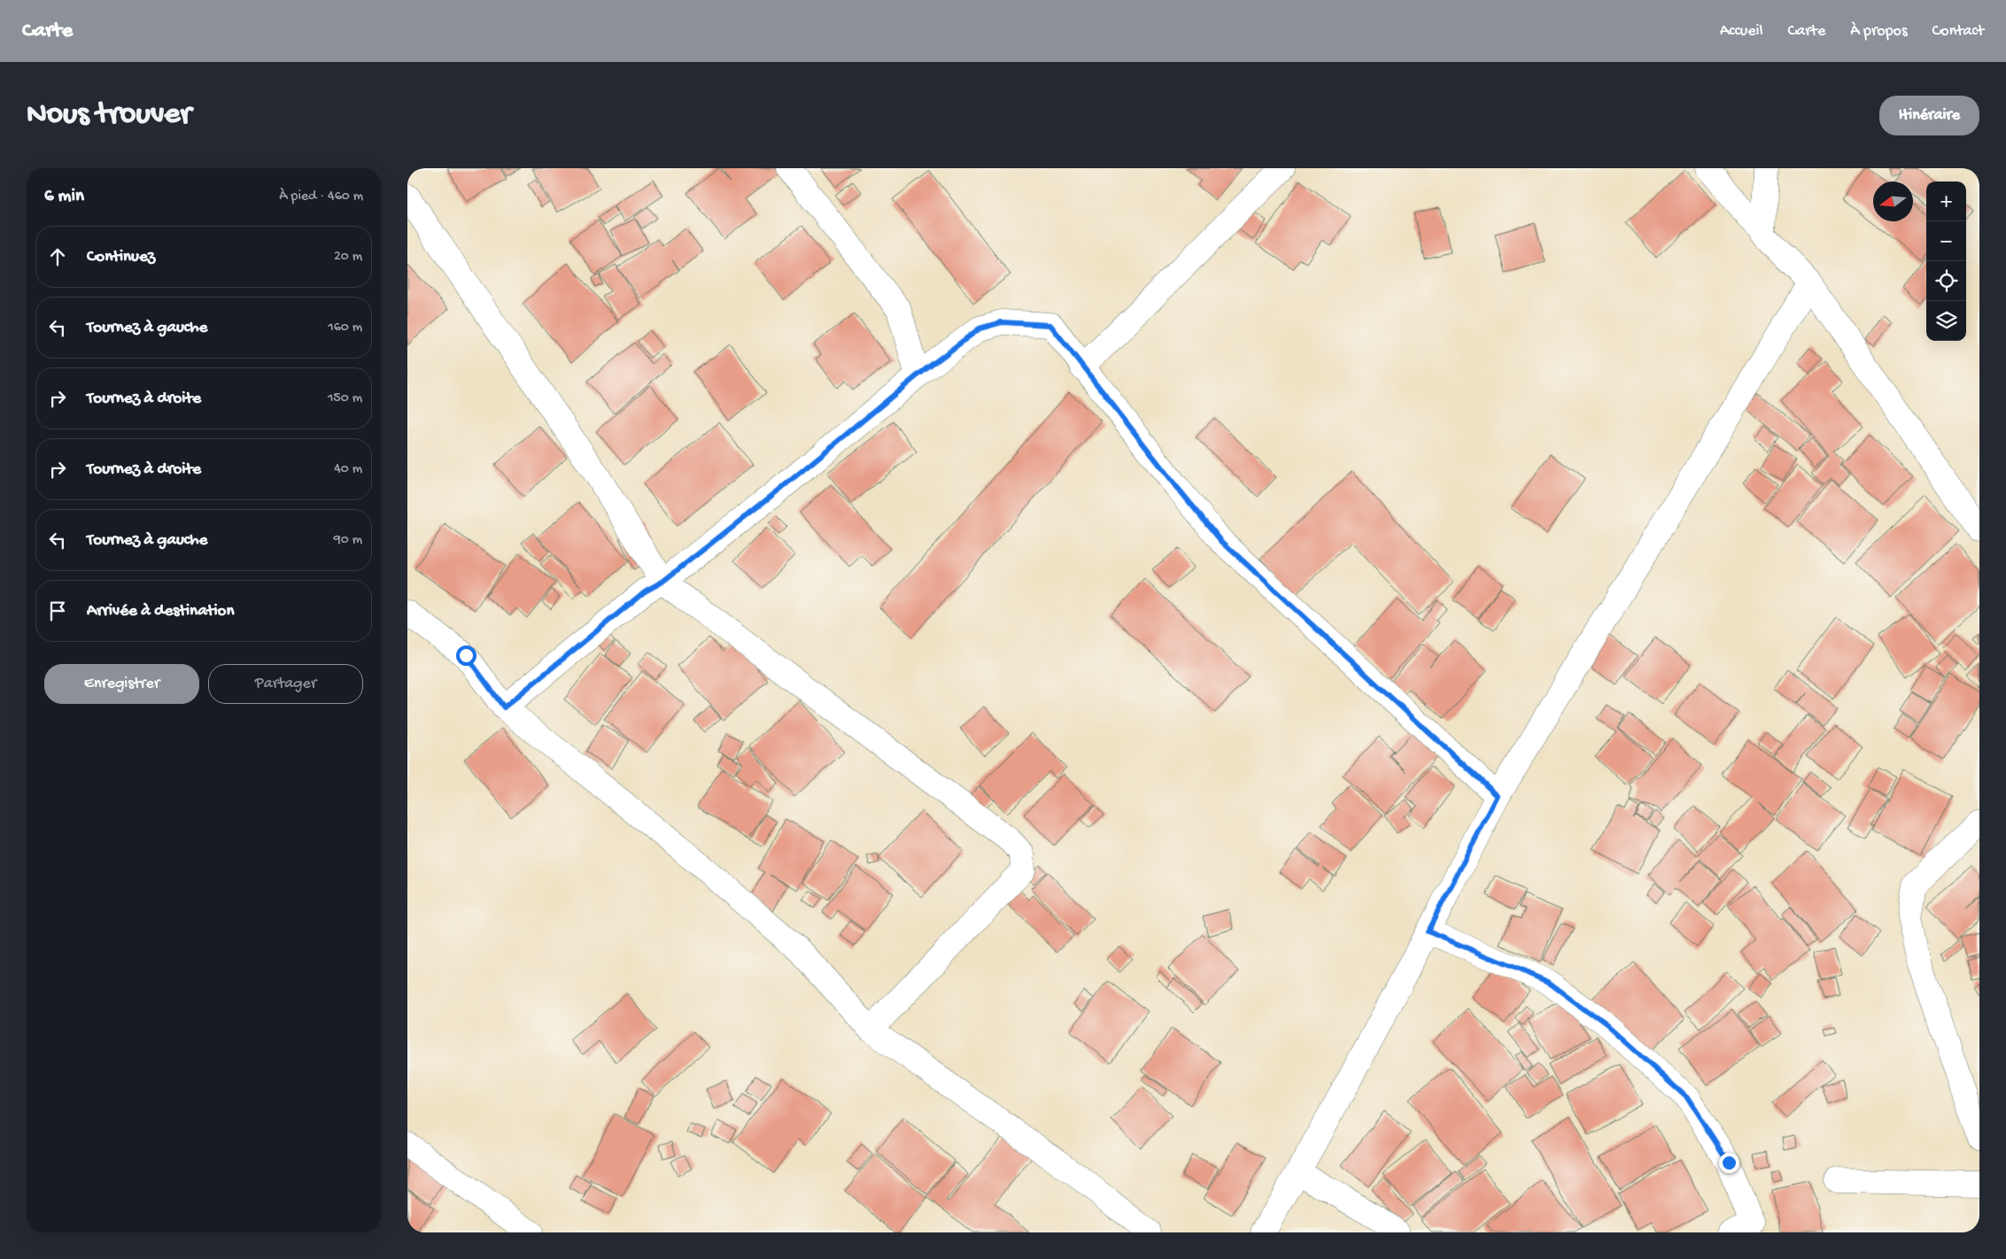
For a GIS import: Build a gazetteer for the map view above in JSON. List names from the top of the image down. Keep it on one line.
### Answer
{"north":"left","page":{"header":"Carte","nav":["Accueil","Carte","À propos","Contact"],"buttons":["Itinéraire",["Enregistrer","Partager"]],"title":"Nous trouver","heading":["6 min","À pied · 460 m"],"map_buttons":["+","−"],"list":[["Continuez","20 m"],["Tournez à gauche","160 m"],["Tournez à droite","150 m"],["Tournez à droite","40 m"],["Tournez à gauche","90 m"],"Arrivée à destination"]}}
